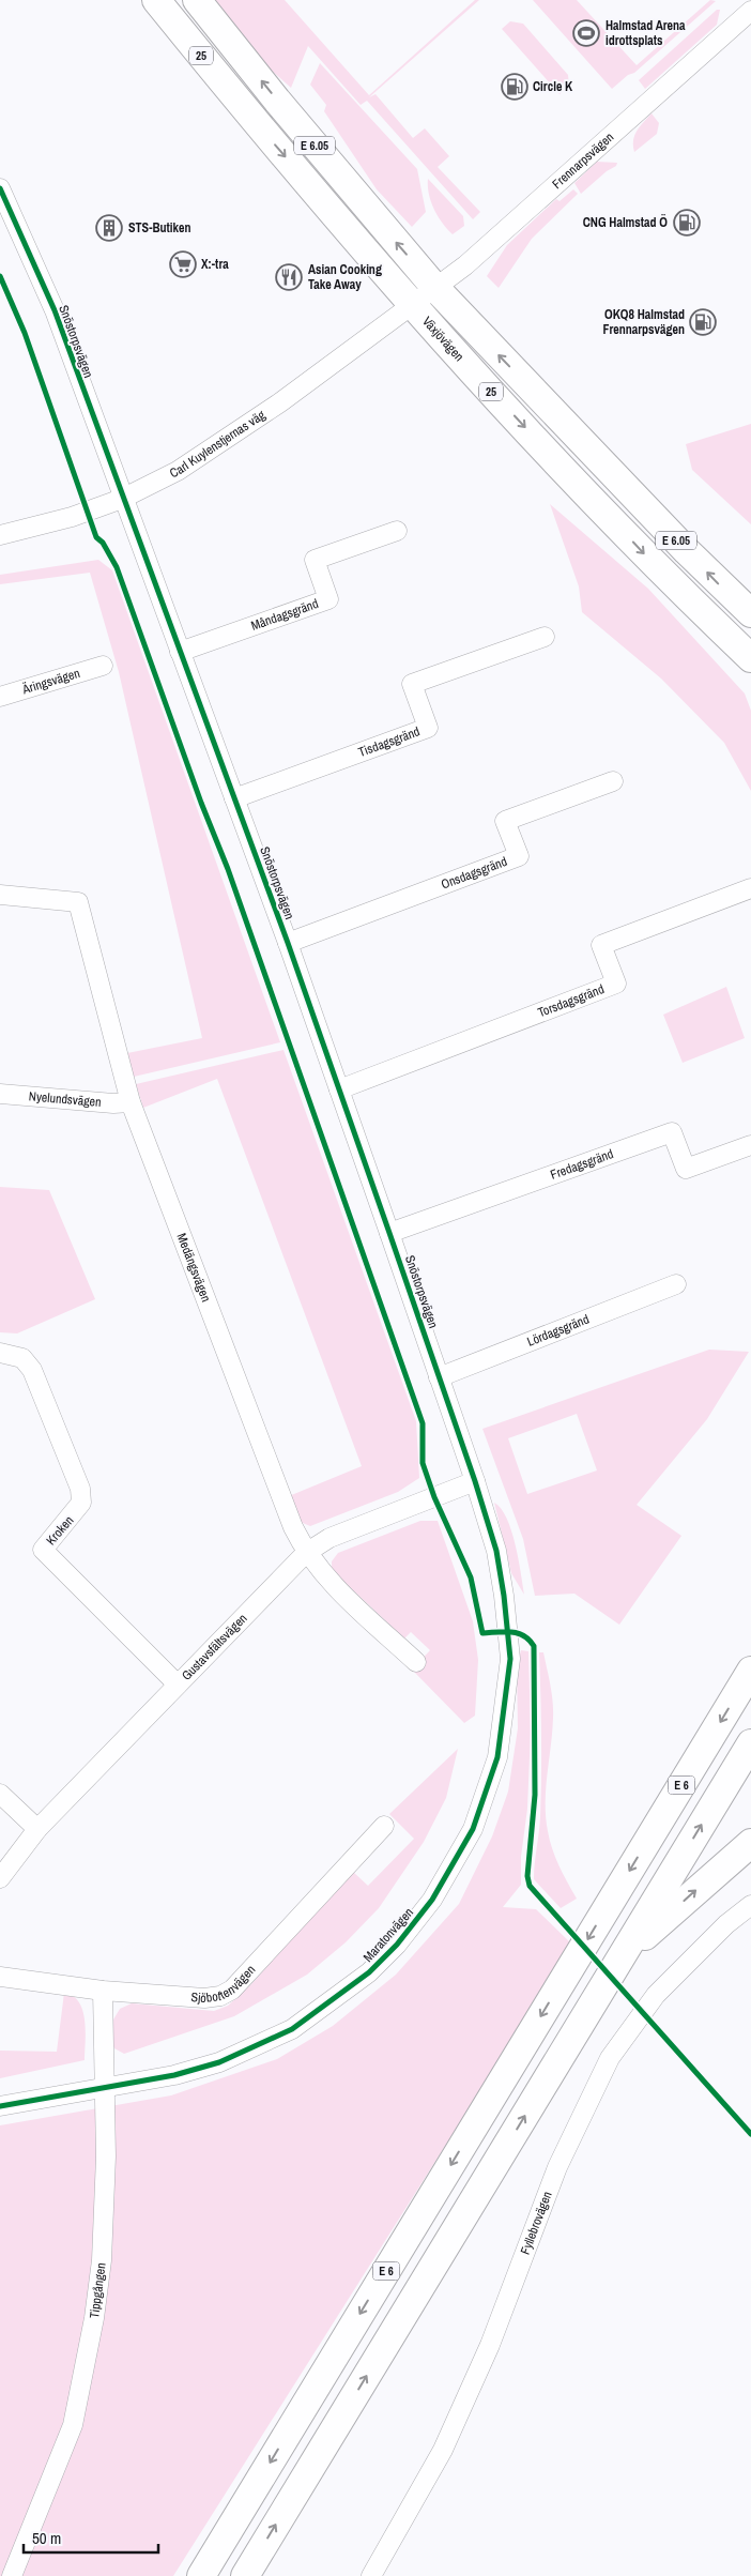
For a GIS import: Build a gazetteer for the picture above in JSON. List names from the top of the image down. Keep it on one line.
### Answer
{"streets":{"highway":["25","E 6.05","Växjövägen","E 6"],"street":["Frennarpsvägen","Snöstorpsvägen","Carl Kuylenstjernas väg","Måndagsgränd","Äringsvägen","Tisdagsgränd","Onsdagsgränd","Torsdagsgränd","Nyelundsvägen","Fredagsgränd","Medängsvägen","Lördagsgränd","Kroken","Gustavsfältsvägen","Maratonvägen","Sjöbottenvägen","Fyllebrovägen","Tippgången"]},"crossings":[["E 6.05","Frennarpsvägen"],["Frennarpsvägen","Växjövägen"],["Frennarpsvägen","Carl Kuylenstjernas väg"],["Växjövägen","Carl Kuylenstjernas väg"],["Snöstorpsvägen","Carl Kuylenstjernas väg"],["Snöstorpsvägen","Måndagsgränd"],["Snöstorpsvägen","Tisdagsgränd"],["Snöstorpsvägen","Onsdagsgränd"],["Snöstorpsvägen","Torsdagsgränd"],["Snöstorpsvägen","Fredagsgränd"],["Snöstorpsvägen","Lördagsgränd"],["Snöstorpsvägen","Gustavsfältsvägen"],["Snöstorpsvägen","Maratonvägen"],["Nyelundsvägen","Medängsvägen"],["Medängsvägen","Gustavsfältsvägen"],["Kroken","Gustavsfältsvägen"],["Maratonvägen","Tippgången"],["Sjöbottenvägen","Tippgången"]],"places":{"sports":["Halmstad Arena idrottsplats"],"fuel station":["Circle K","CNG Halmstad Ö","OKQ8 Halmstad Frennarpsvägen"],"building":["STS-Butiken"],"supermarket":["X:-tra"],"restaurant":["Asian Cooking Take Away"]},"scale_bar":"50 m"}
